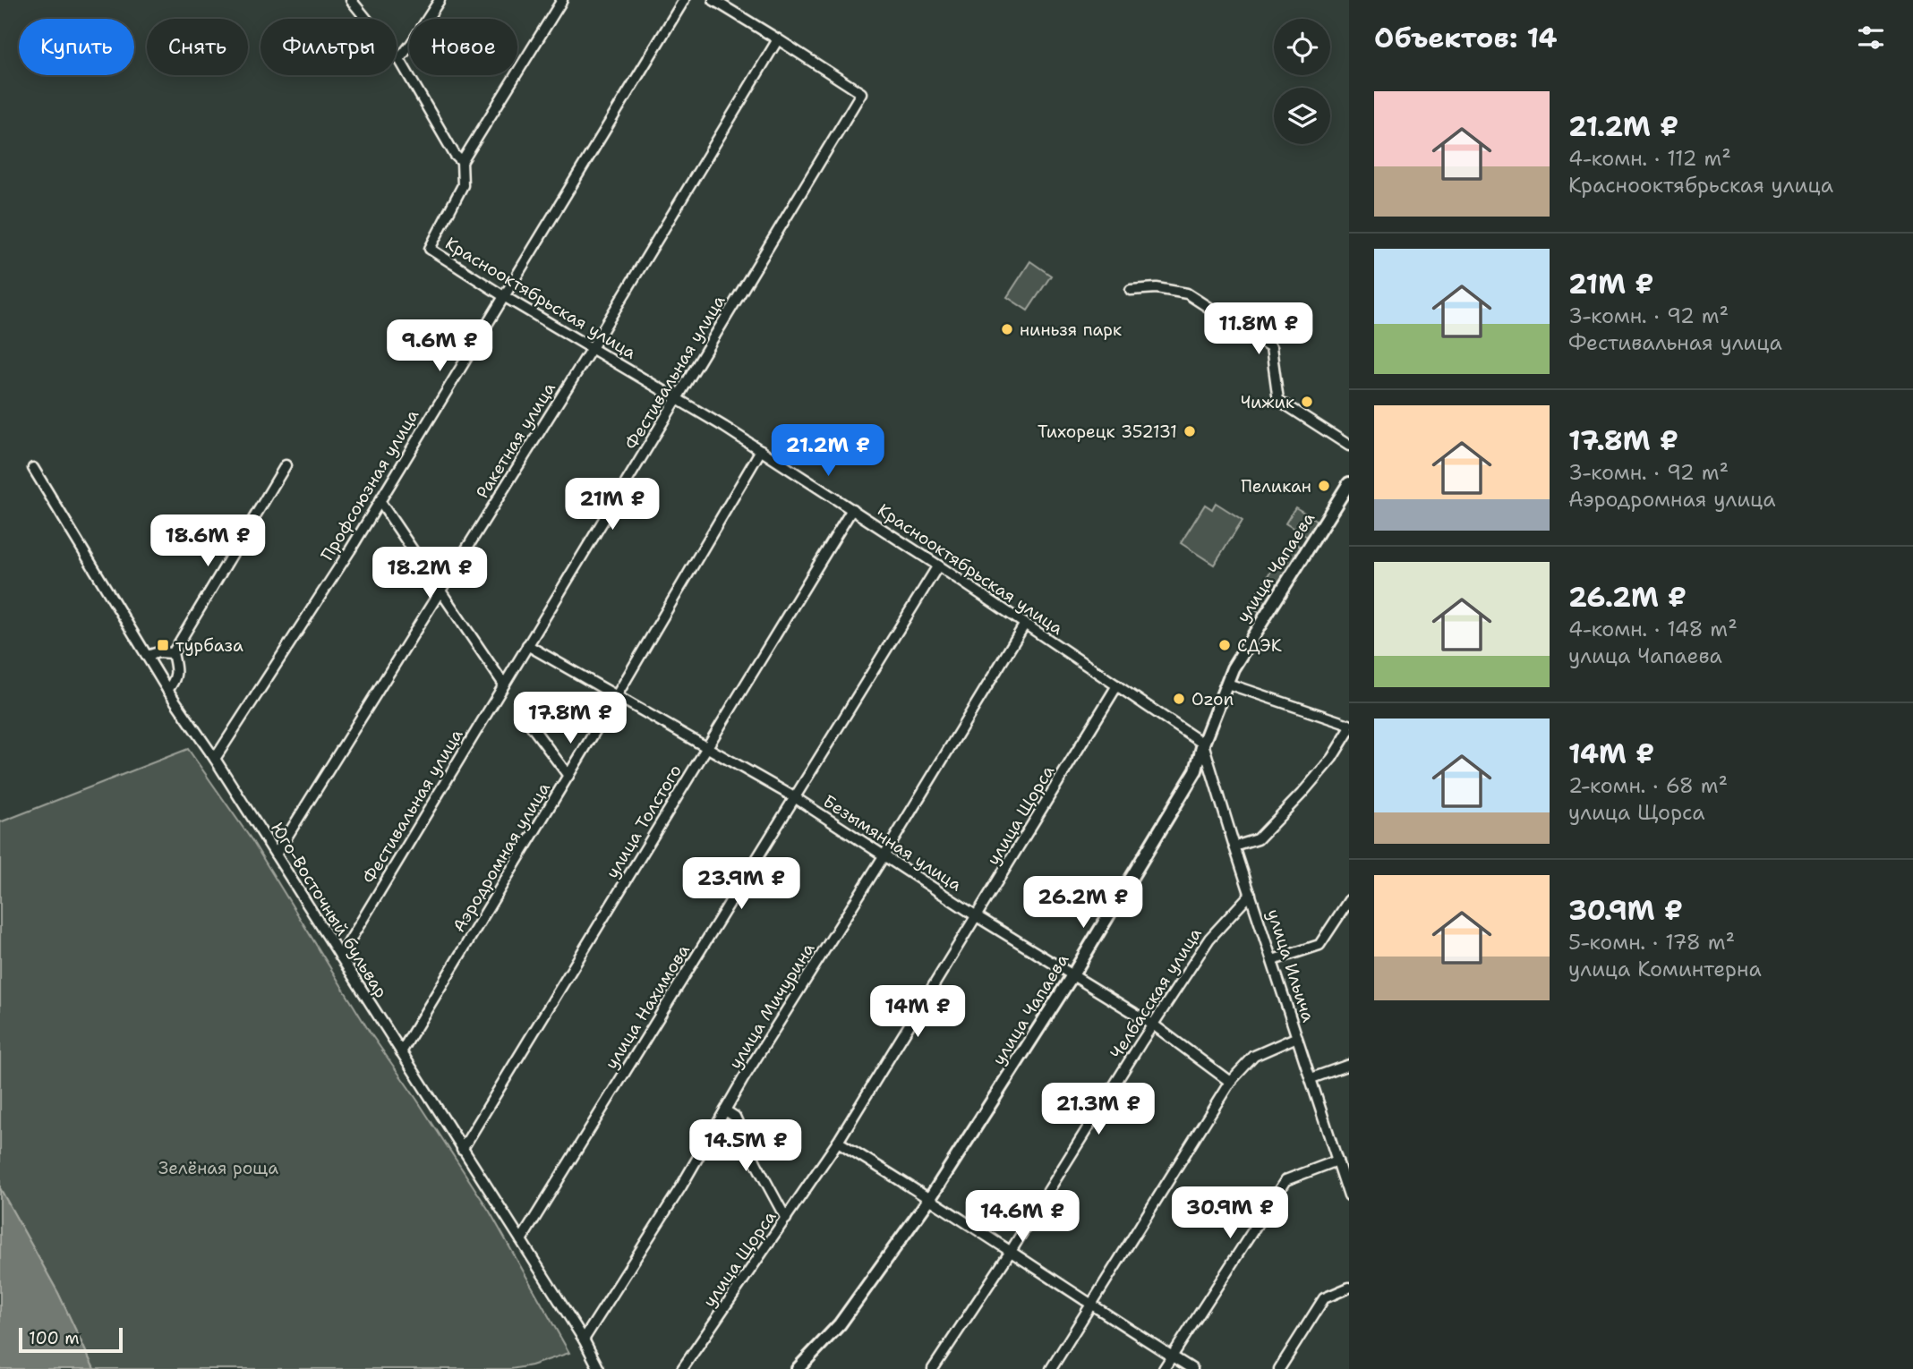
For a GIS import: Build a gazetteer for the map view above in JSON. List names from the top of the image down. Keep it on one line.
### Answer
{"streets":{"main road":["улица Чапаева"],"street":["Краснооктябрьская улица","Фестивальная улица","Ракетная улица","Профсоюзная улица","улица Щорса","улица Толстого","Безымянная улица","Аэродромная улица","Юго-Восточный бульвар","улица Ильича","Челбасская улица","улица Мичурина","улица Нахимова"]},"crossings":[["Краснооктябрьская улица","Фестивальная улица"],["Краснооктябрьская улица","Ракетная улица"],["Краснооктябрьская улица","Профсоюзная улица"],["Краснооктябрьская улица","улица Чапаева"],["Краснооктябрьская улица","улица Щорса"],["Краснооктябрьская улица","улица Толстого"],["Краснооктябрьская улица","Аэродромная улица"],["Краснооктябрьская улица","улица Ильича"],["Краснооктябрьская улица","улица Мичурина"],["Краснооктябрьская улица","улица Нахимова"],["Фестивальная улица","Ракетная улица"],["Фестивальная улица","Безымянная улица"],["Фестивальная улица","Юго-Восточный бульвар"],["Ракетная улица","Юго-Восточный бульвар"],["Профсоюзная улица","Юго-Восточный бульвар"],["улица Чапаева","Безымянная улица"],["улица Чапаева","улица Ильича"],["улица Щорса","Безымянная улица"],["улица Толстого","Безымянная улица"],["улица Толстого","Юго-Восточный бульвар"],["Безымянная улица","Аэродромная улица"],["Безымянная улица","Челбасская улица"],["Безымянная улица","улица Мичурина"],["Безымянная улица","улица Нахимова"],["Аэродромная улица","Юго-Восточный бульвар"],["Юго-Восточный бульвар","улица Мичурина"],["Юго-Восточный бульвар","улица Нахимова"],["улица Ильича","Челбасская улица"]],"parks":["Зелёная роща"],"places":{"other":["ниньзя парк","Чижик","Тихорецк 352131","Пеликан","СДЭК","Ozon"],"transit":["турбаза"]},"scale_bar":"100 m","page":{"heading":"Объектов: 14","chip":["Купить","Снять","Фильтры","Новое"],"list":[{"name":"21.2M ₽","note":"4-комн. · 112 m² · Краснооктябрьская улица"},{"name":"21M ₽","note":"3-комн. · 92 m² · Фестивальная улица"},{"name":"17.8M ₽","note":"3-комн. · 92 m² · Аэродромная улица"},{"name":"26.2M ₽","note":"4-комн. · 148 m² · улица Чапаева"},{"name":"14M ₽","note":"2-комн. · 68 m² · улица Щорса"},{"name":"30.9M ₽","note":"5-комн. · 178 m² · улица Коминтерна"}],"price":["11.8M ₽","9.6M ₽","21.2M ₽","21M ₽","18.6M ₽","18.2M ₽","17.8M ₽","23.9M ₽","26.2M ₽","14M ₽","21.3M ₽","14.5M ₽","30.9M ₽","14.6M ₽"],"scale":"100 m"}}
